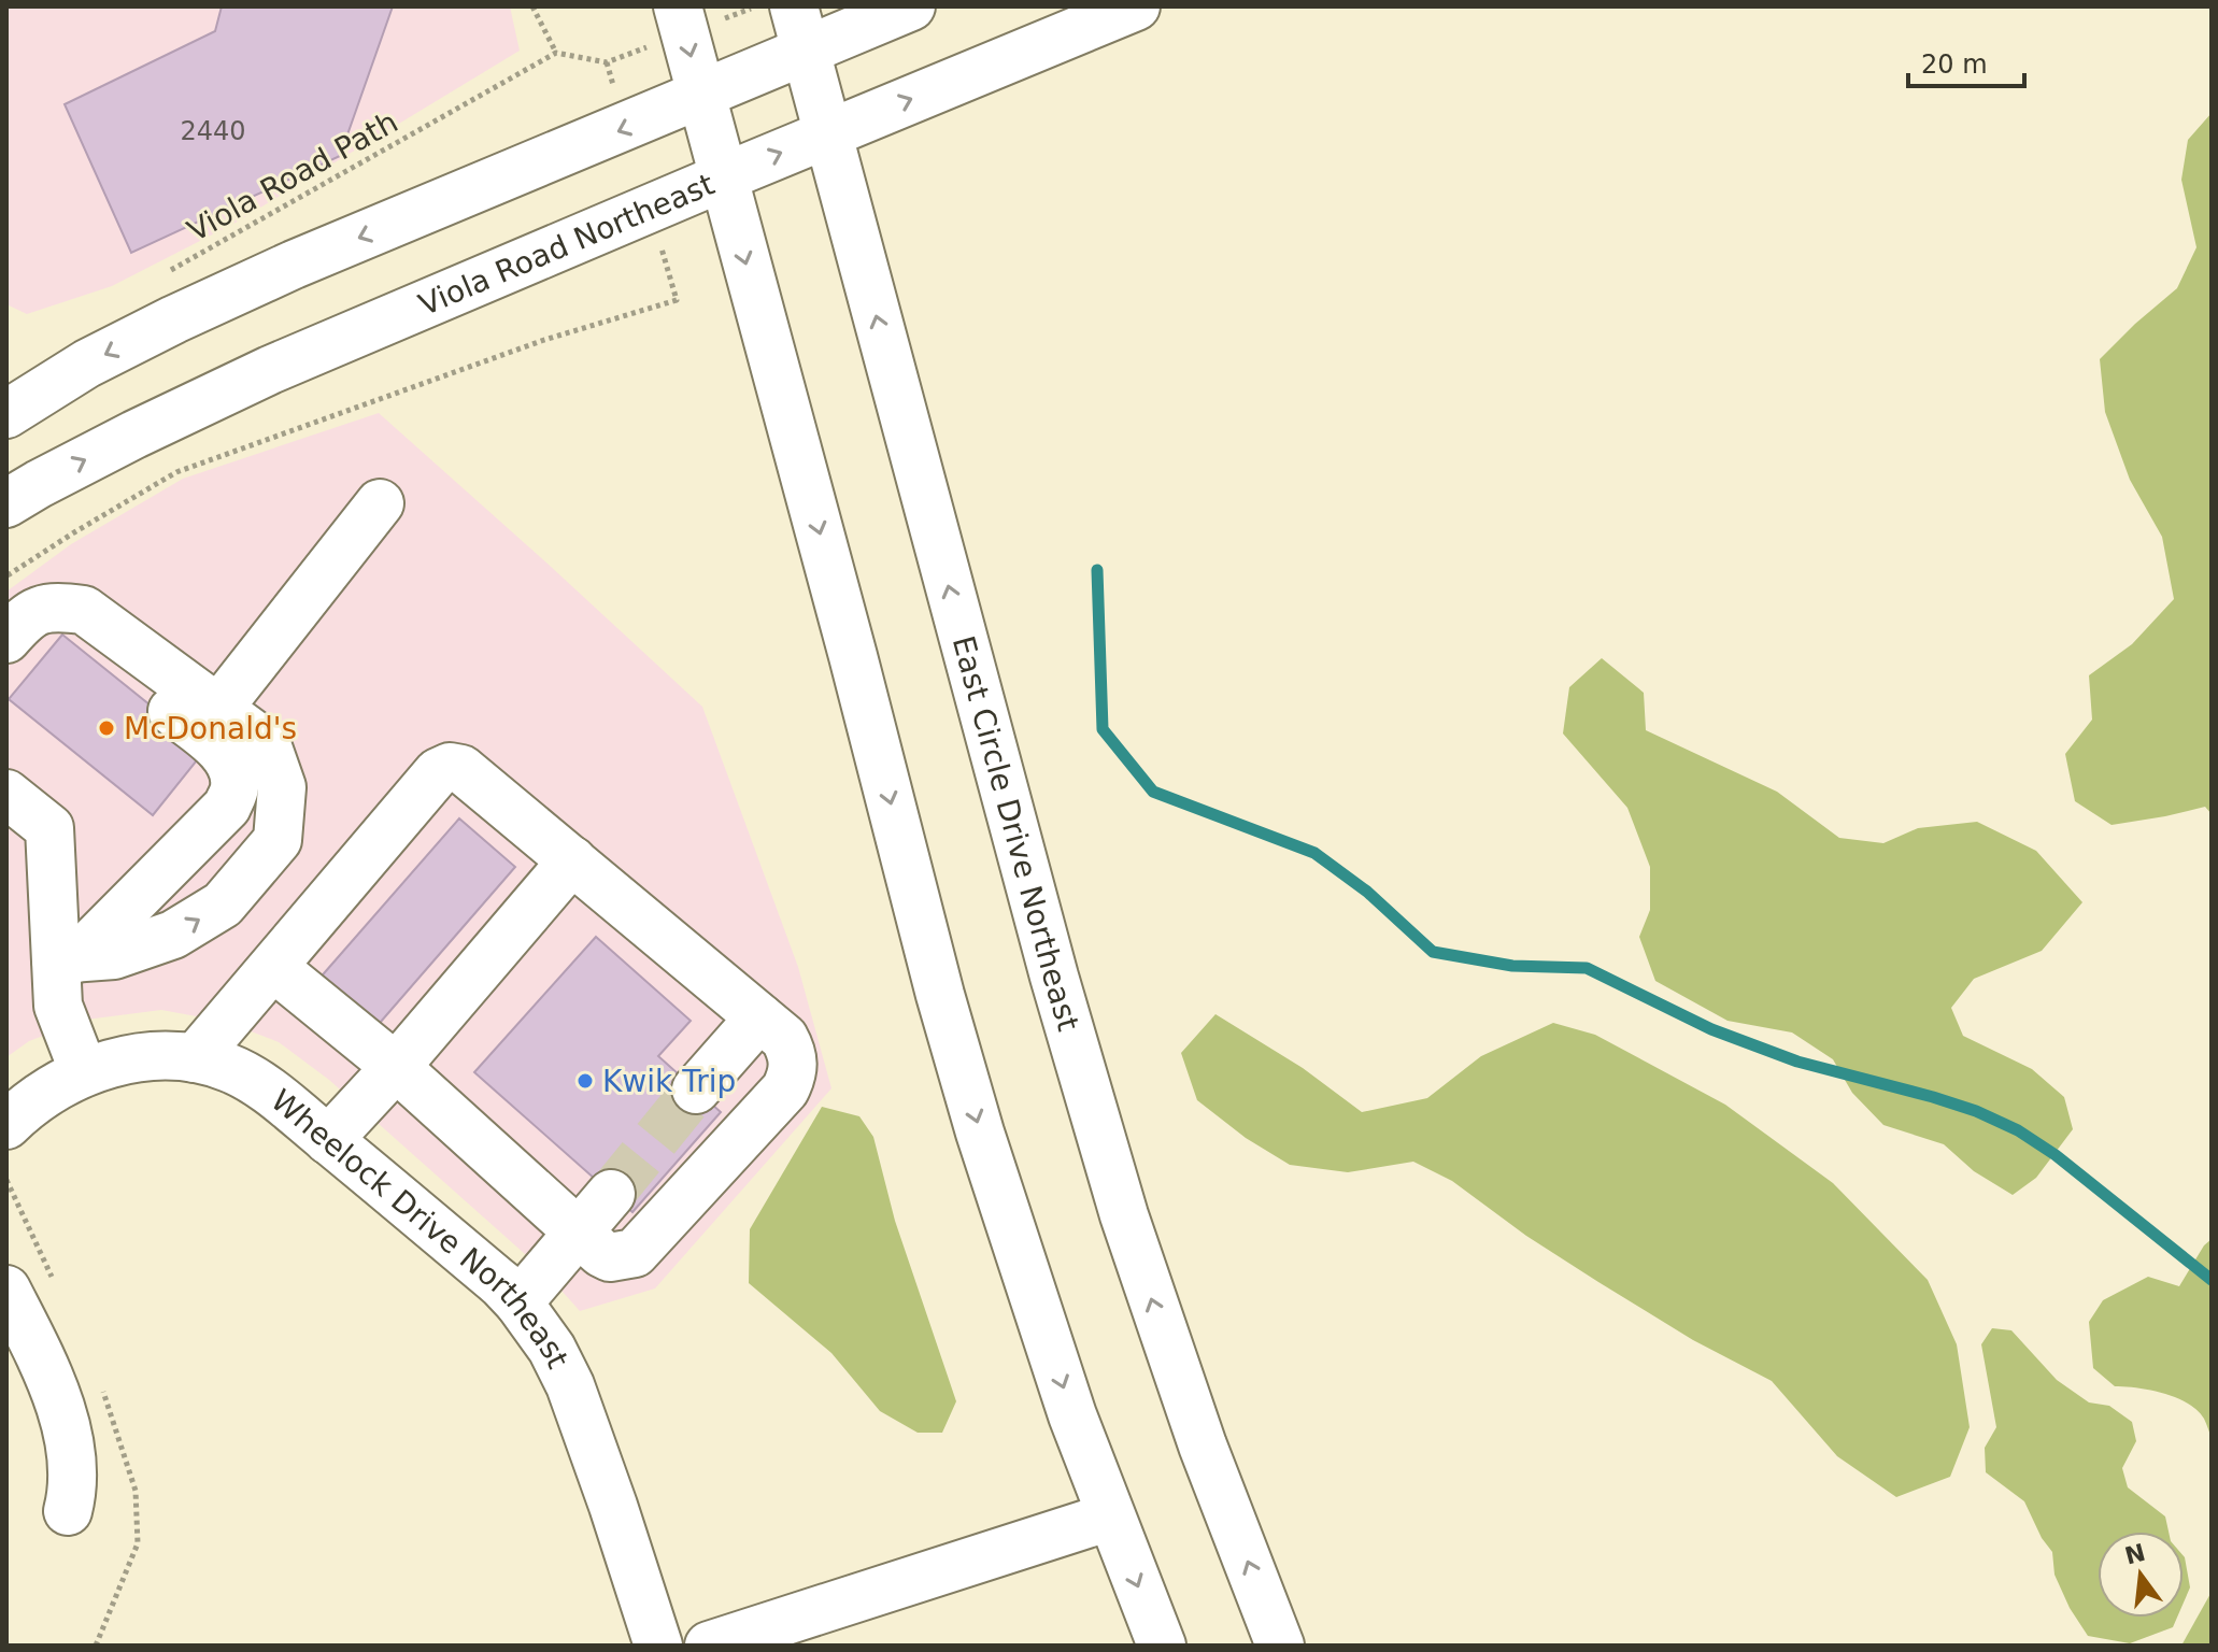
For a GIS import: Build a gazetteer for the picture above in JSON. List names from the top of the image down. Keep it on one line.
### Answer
{"streets":{"main road":["Viola Road Northeast","East Circle Drive Northeast","Wheelock Drive Northeast"],"path":["Viola Road Path"]},"crossings":[["Viola Road Northeast","East Circle Drive Northeast"]],"places":["McDonald's","Kwik Trip"],"house_numbers":["2440"],"scale_bar":"20 m","north":"top"}
